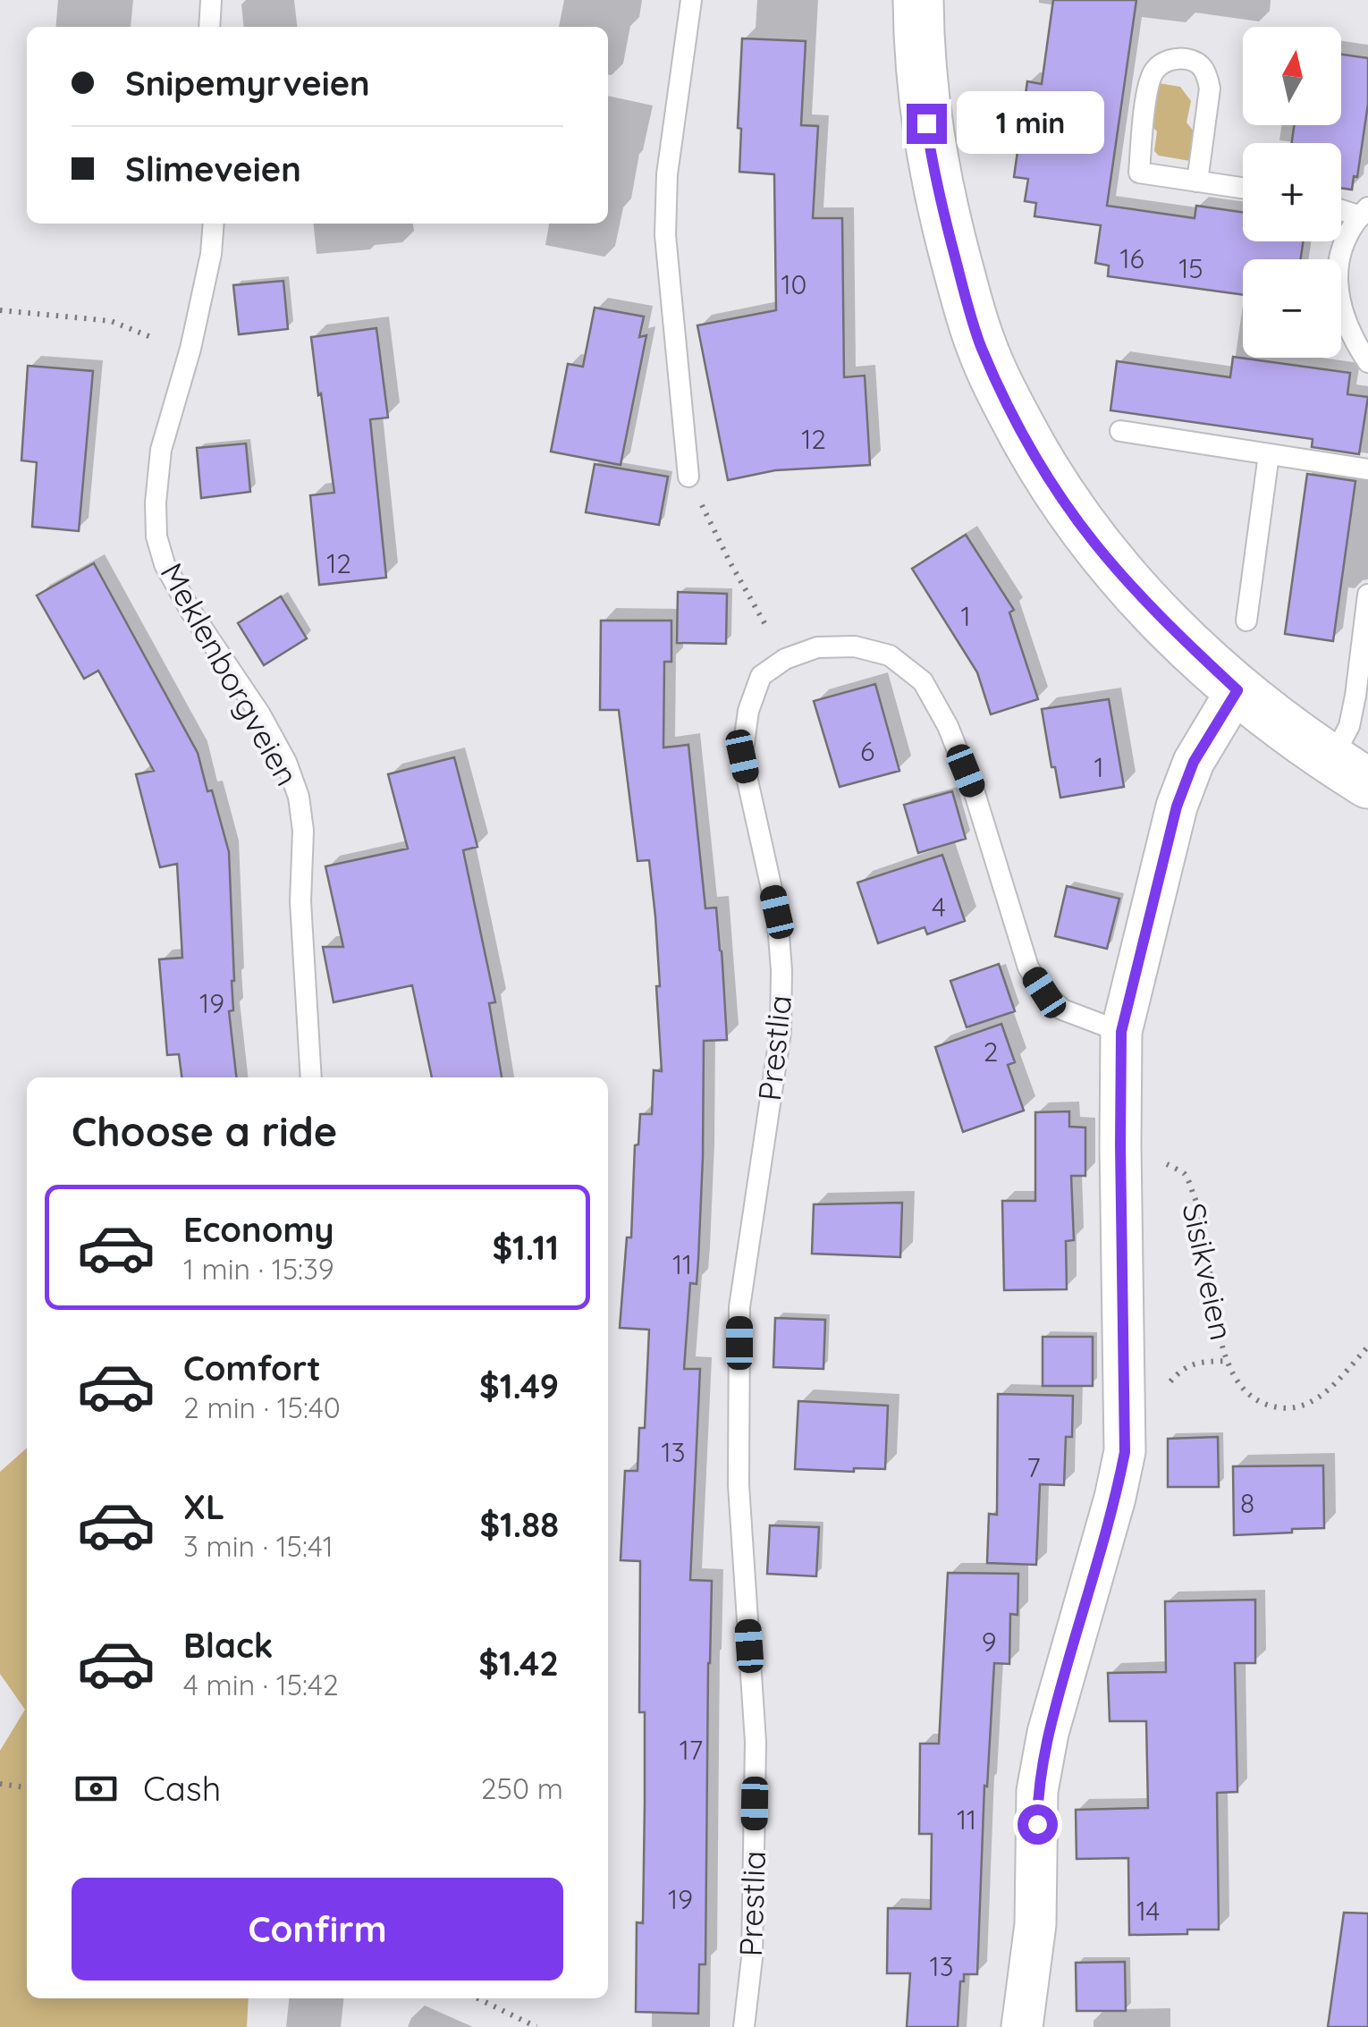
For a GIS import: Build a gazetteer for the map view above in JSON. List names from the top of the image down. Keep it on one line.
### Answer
{"streets":{"lane":["Meklenborgveien","Prestlia"],"path":["Sisikveien"]},"house_numbers":["16","15","10","12","12","1","6","1","4","19","2","11","13","7","8","9","17","11","19","14","13"],"north":"top","page":{"map_buttons":["+","−"],"banner":["Snipemyrveien","Slimeveien"],"bubble":"1 min","heading":"Choose a ride","list":[{"name":"Economy","note":"1 min · 15:39","value":"$1.11"},{"name":"Comfort","note":"2 min · 15:40","value":"$1.49"},{"name":"XL","note":"3 min · 15:41","value":"$1.88"},{"name":"Black","note":"4 min · 15:42","value":"$1.42"}],"pay":["Cash","250 m"],"buttons":"Confirm"}}
